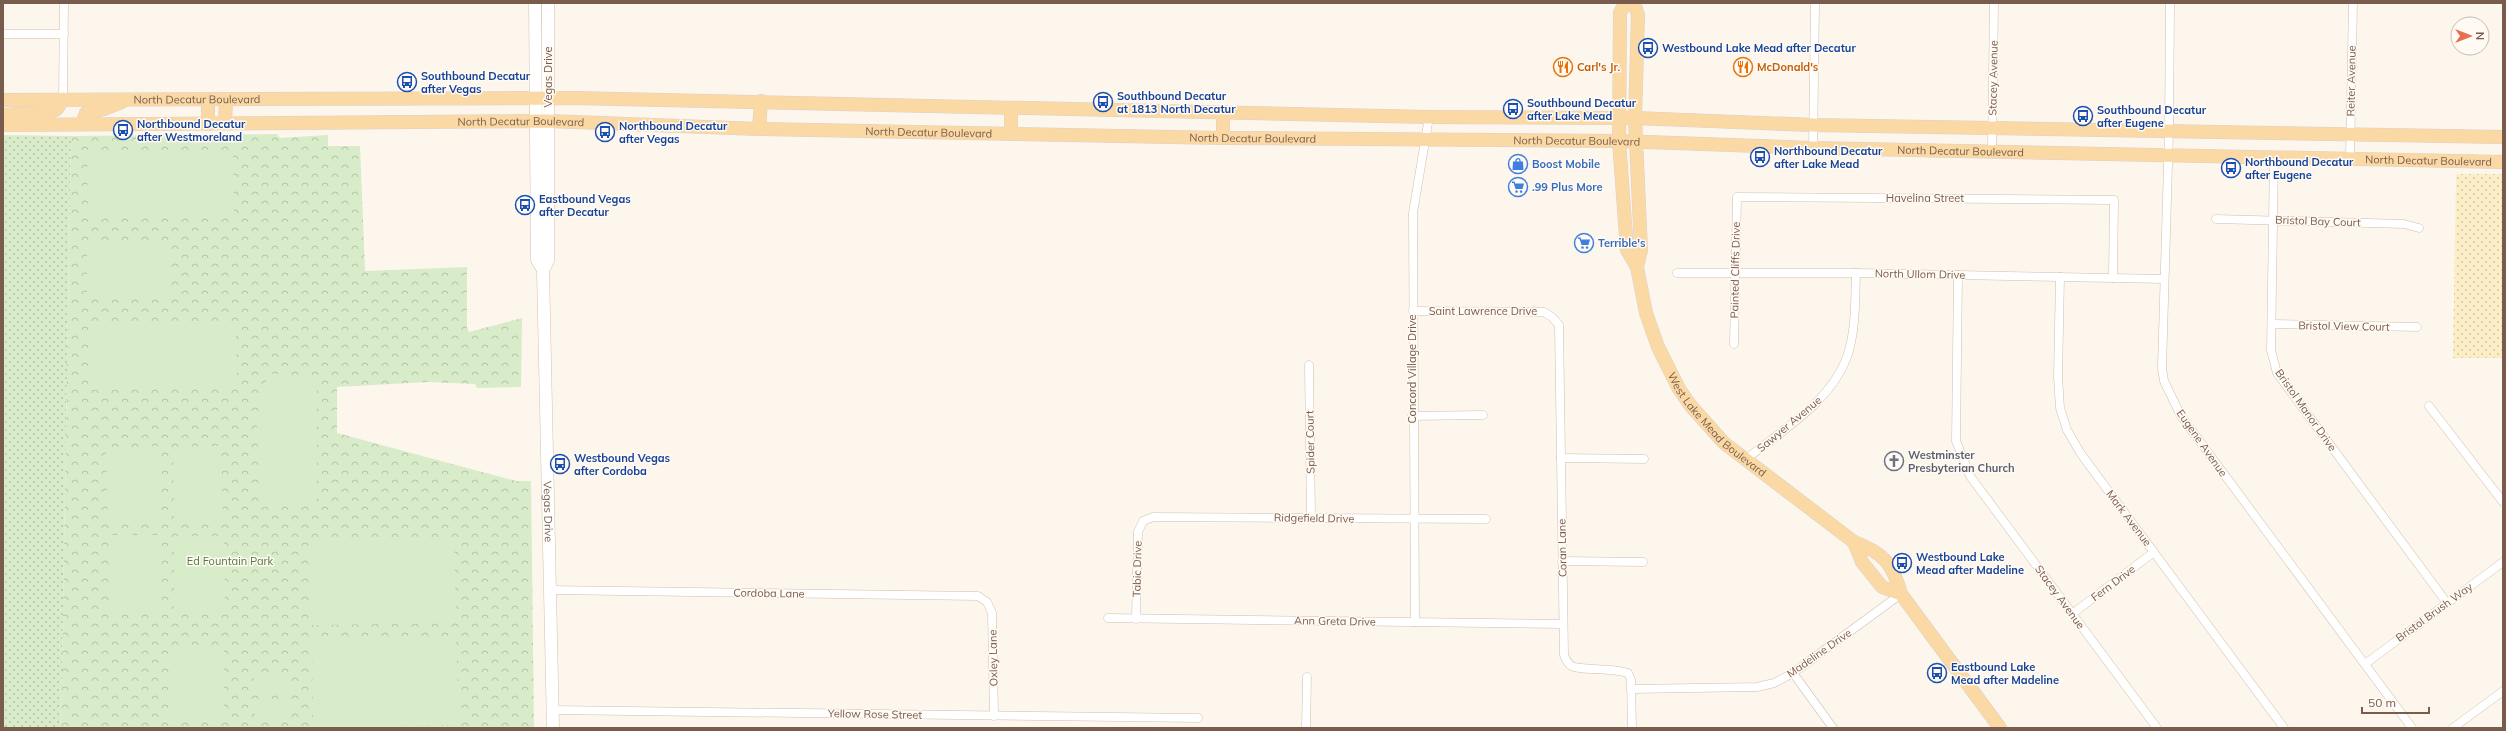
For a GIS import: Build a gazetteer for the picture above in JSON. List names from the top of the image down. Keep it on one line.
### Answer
{"streets":{"main road":["Vegas Drive","North Decatur Boulevard","West Lake Mead Boulevard"],"street":["Stacey Avenue","Reiter Avenue","Havelina Street","Bristol Bay Court","Painted Cliffs Drive","North Ullom Drive","Saint Lawrence Drive","Bristol View Court","Concord Village Drive","Bristol Manor Drive","Sawyer Avenue","Spider Court","Eugene Avenue","Ridgefield Drive","Mark Avenue","Coran Lane","Tabic Drive","Fern Drive","Cordoba Lane","Bristol Brush Way","Ann Greta Drive","Madeline Drive","Oxley Lane","Yellow Rose Street"]},"crossings":[["Vegas Drive","North Decatur Boulevard"],["Vegas Drive","Cordoba Lane"],["Vegas Drive","Yellow Rose Street"],["Stacey Avenue","North Decatur Boulevard"],["Stacey Avenue","North Ullom Drive"],["Stacey Avenue","Fern Drive"],["Reiter Avenue","North Decatur Boulevard"],["North Decatur Boulevard","Concord Village Drive"],["North Decatur Boulevard","Bristol Manor Drive"],["North Decatur Boulevard","West Lake Mead Boulevard"],["North Decatur Boulevard","Eugene Avenue"],["Havelina Street","Painted Cliffs Drive"],["Havelina Street","North Ullom Drive"],["Bristol Bay Court","Bristol Manor Drive"],["Painted Cliffs Drive","North Ullom Drive"],["North Ullom Drive","Sawyer Avenue"],["North Ullom Drive","Eugene Avenue"],["North Ullom Drive","Mark Avenue"],["Saint Lawrence Drive","Concord Village Drive"],["Saint Lawrence Drive","Coran Lane"],["Bristol View Court","Bristol Manor Drive"],["Concord Village Drive","Ridgefield Drive"],["Concord Village Drive","Ann Greta Drive"],["Bristol Manor Drive","Bristol Brush Way"],["West Lake Mead Boulevard","Sawyer Avenue"],["West Lake Mead Boulevard","Madeline Drive"],["Spider Court","Ridgefield Drive"],["Eugene Avenue","Bristol Brush Way"],["Ridgefield Drive","Tabic Drive"],["Mark Avenue","Fern Drive"],["Coran Lane","Ann Greta Drive"],["Coran Lane","Madeline Drive"],["Tabic Drive","Ann Greta Drive"],["Cordoba Lane","Oxley Lane"],["Oxley Lane","Yellow Rose Street"]],"parks":["Ed Fountain Park"],"places":{"bus stop":["Westbound Lake Mead after Decatur","Southbound Decatur after Vegas","Southbound Decatur at 1813 North Decatur","Southbound Decatur after Lake Mead","Southbound Decatur after Eugene","Northbound Decatur after Westmoreland","Northbound Decatur after Vegas","Northbound Decatur after Lake Mead","Northbound Decatur after Eugene","Eastbound Vegas after Decatur","Westbound Vegas after Cordoba","Westbound Lake Mead after Madeline","Eastbound Lake Mead after Madeline"],"restaurant":["Carl's Jr.","McDonald's"],"shop":["Boost Mobile"],"supermarket":[".99 Plus More","Terrible's"],"church":["Westminster Presbyterian Church"]},"scale_bar":"50 m","north":"right"}
